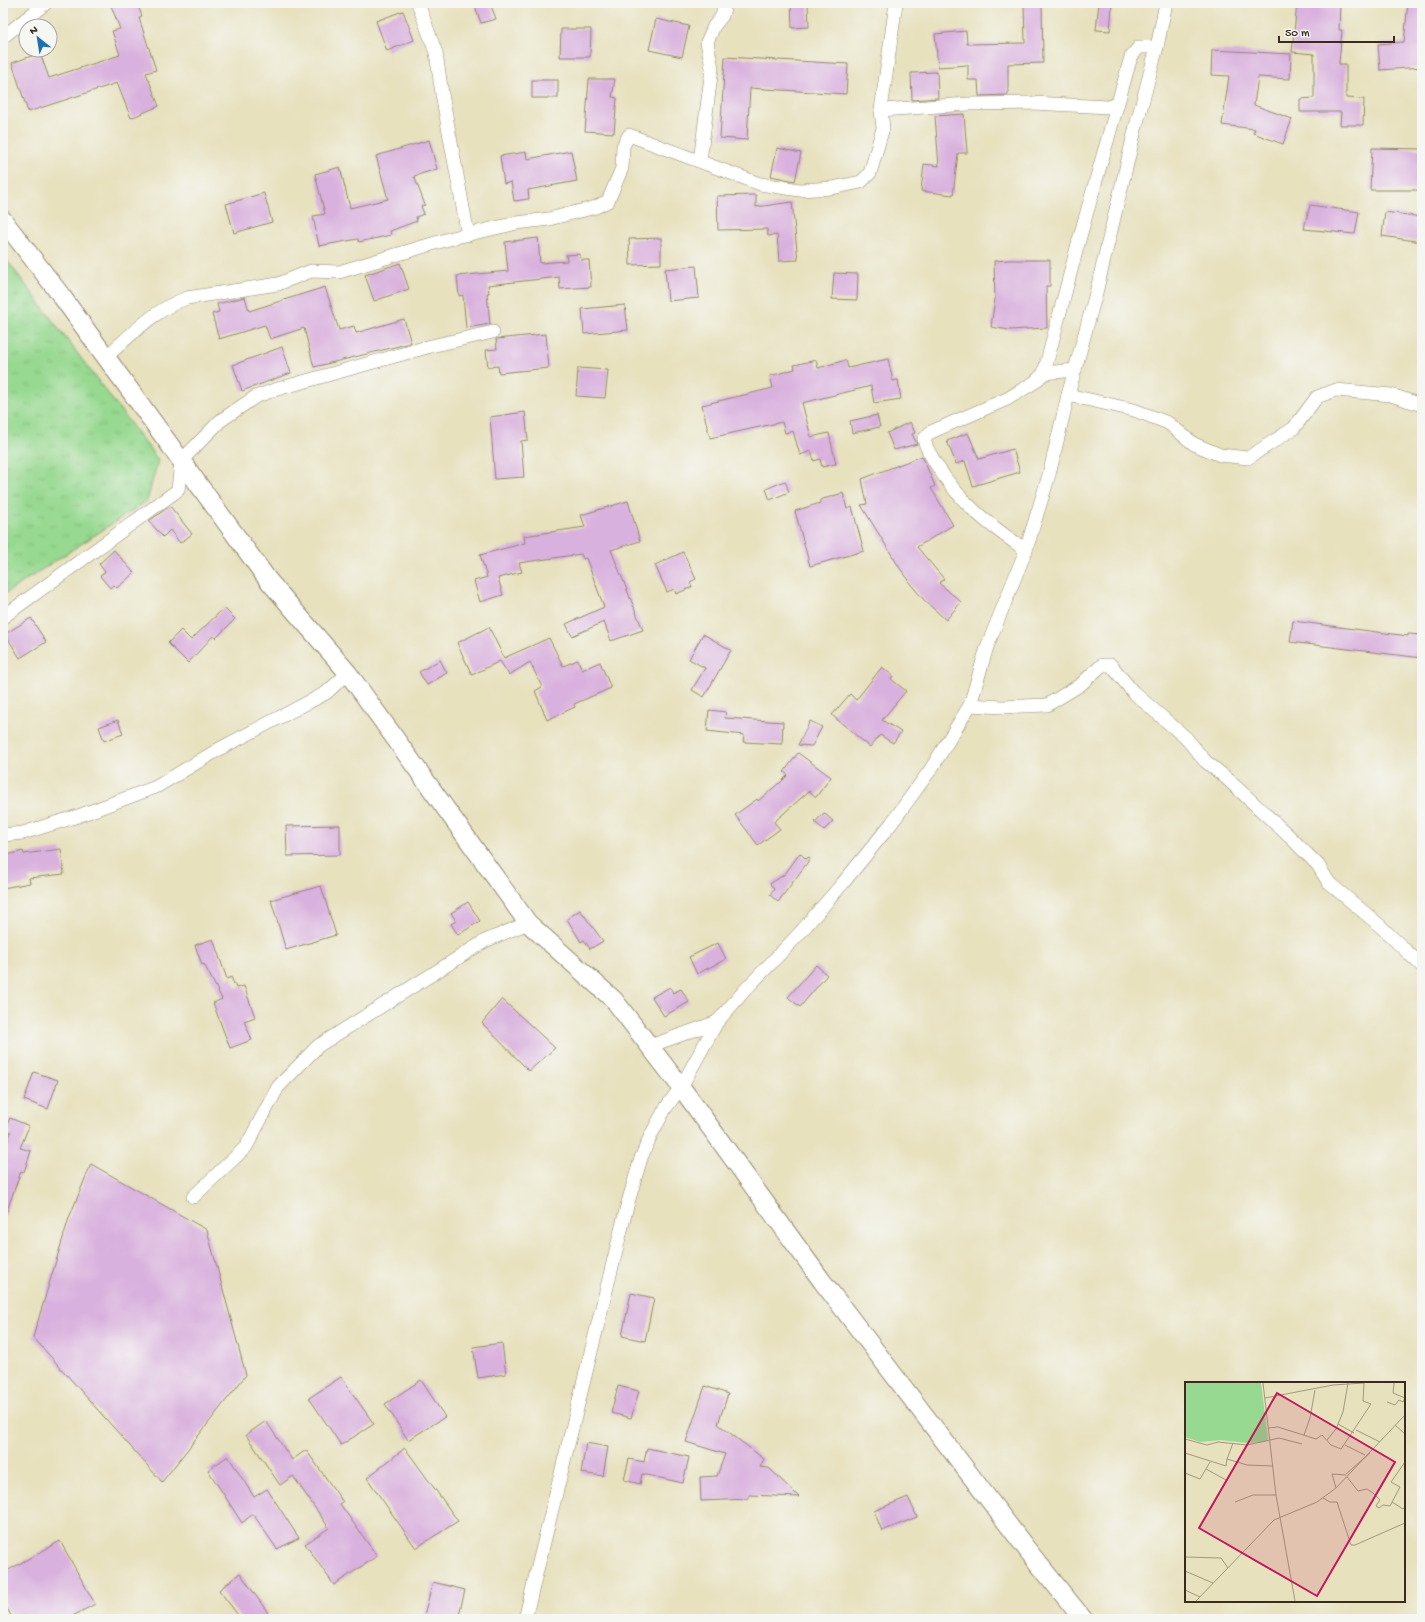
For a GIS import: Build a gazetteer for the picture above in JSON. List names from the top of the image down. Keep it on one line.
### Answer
{"scale_bar":"50 m","north":"top left"}
